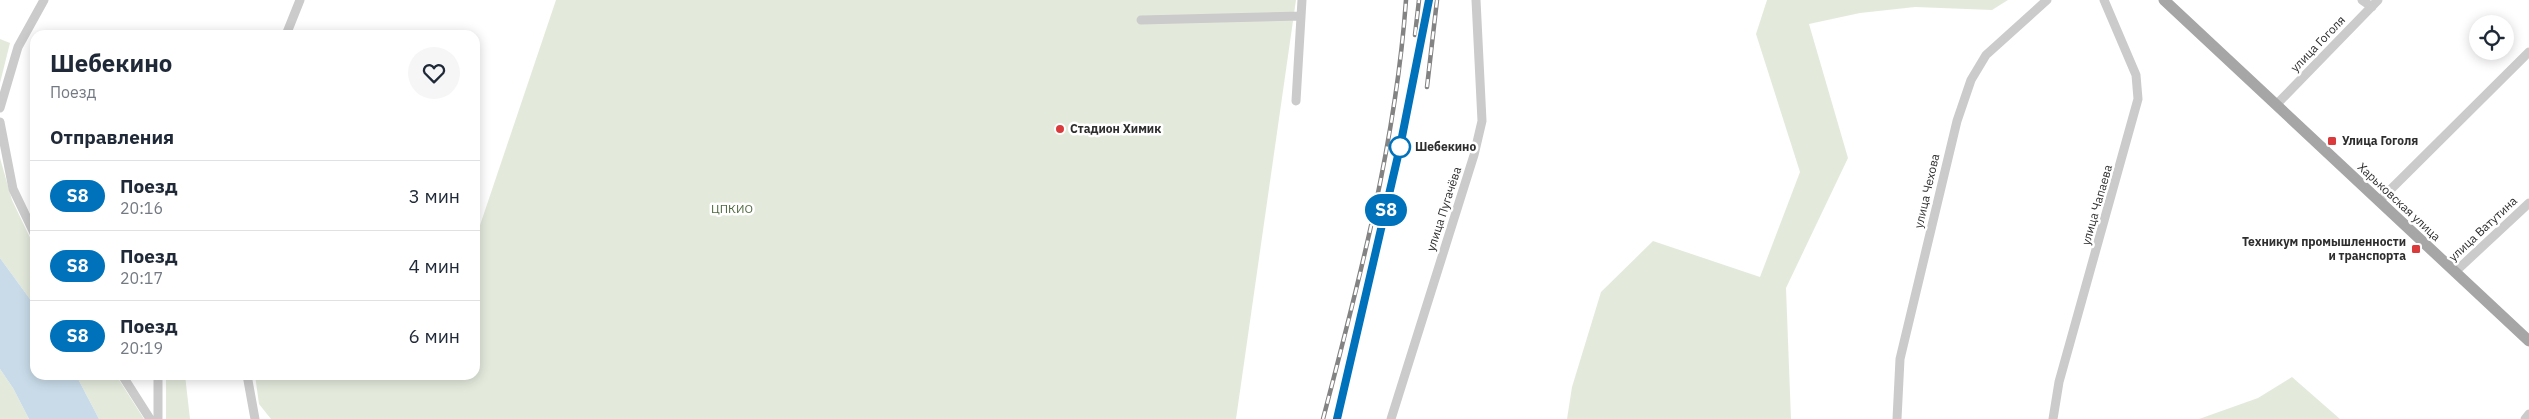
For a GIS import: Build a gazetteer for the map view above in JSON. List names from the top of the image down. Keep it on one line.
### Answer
{"streets":{"main road":["Харьковская улица"],"street":["улица Гоголя","улица Чехова","улица Чапаева","улица Пугачёва","улица Ватутина"]},"crossings":[["улица Гоголя","Харьковская улица"],["Харьковская улица","улица Ватутина"]],"parks":["ЦПКИО"],"places":{"other":["Стадион Химик","Шебекино"],"transit":["Улица Гоголя","Техникум промышленности и транспорта"]},"page":{"on_map":"S8","heading":[["Шебекино","Поезд"],"Отправления"],"list":[{"mark":"S8","name":"Поезд","note":"20:16","value":"3 мин"},{"mark":"S8","name":"Поезд","note":"20:17","value":"4 мин"},{"mark":"S8","name":"Поезд","note":"20:19","value":"6 мин"}]}}
